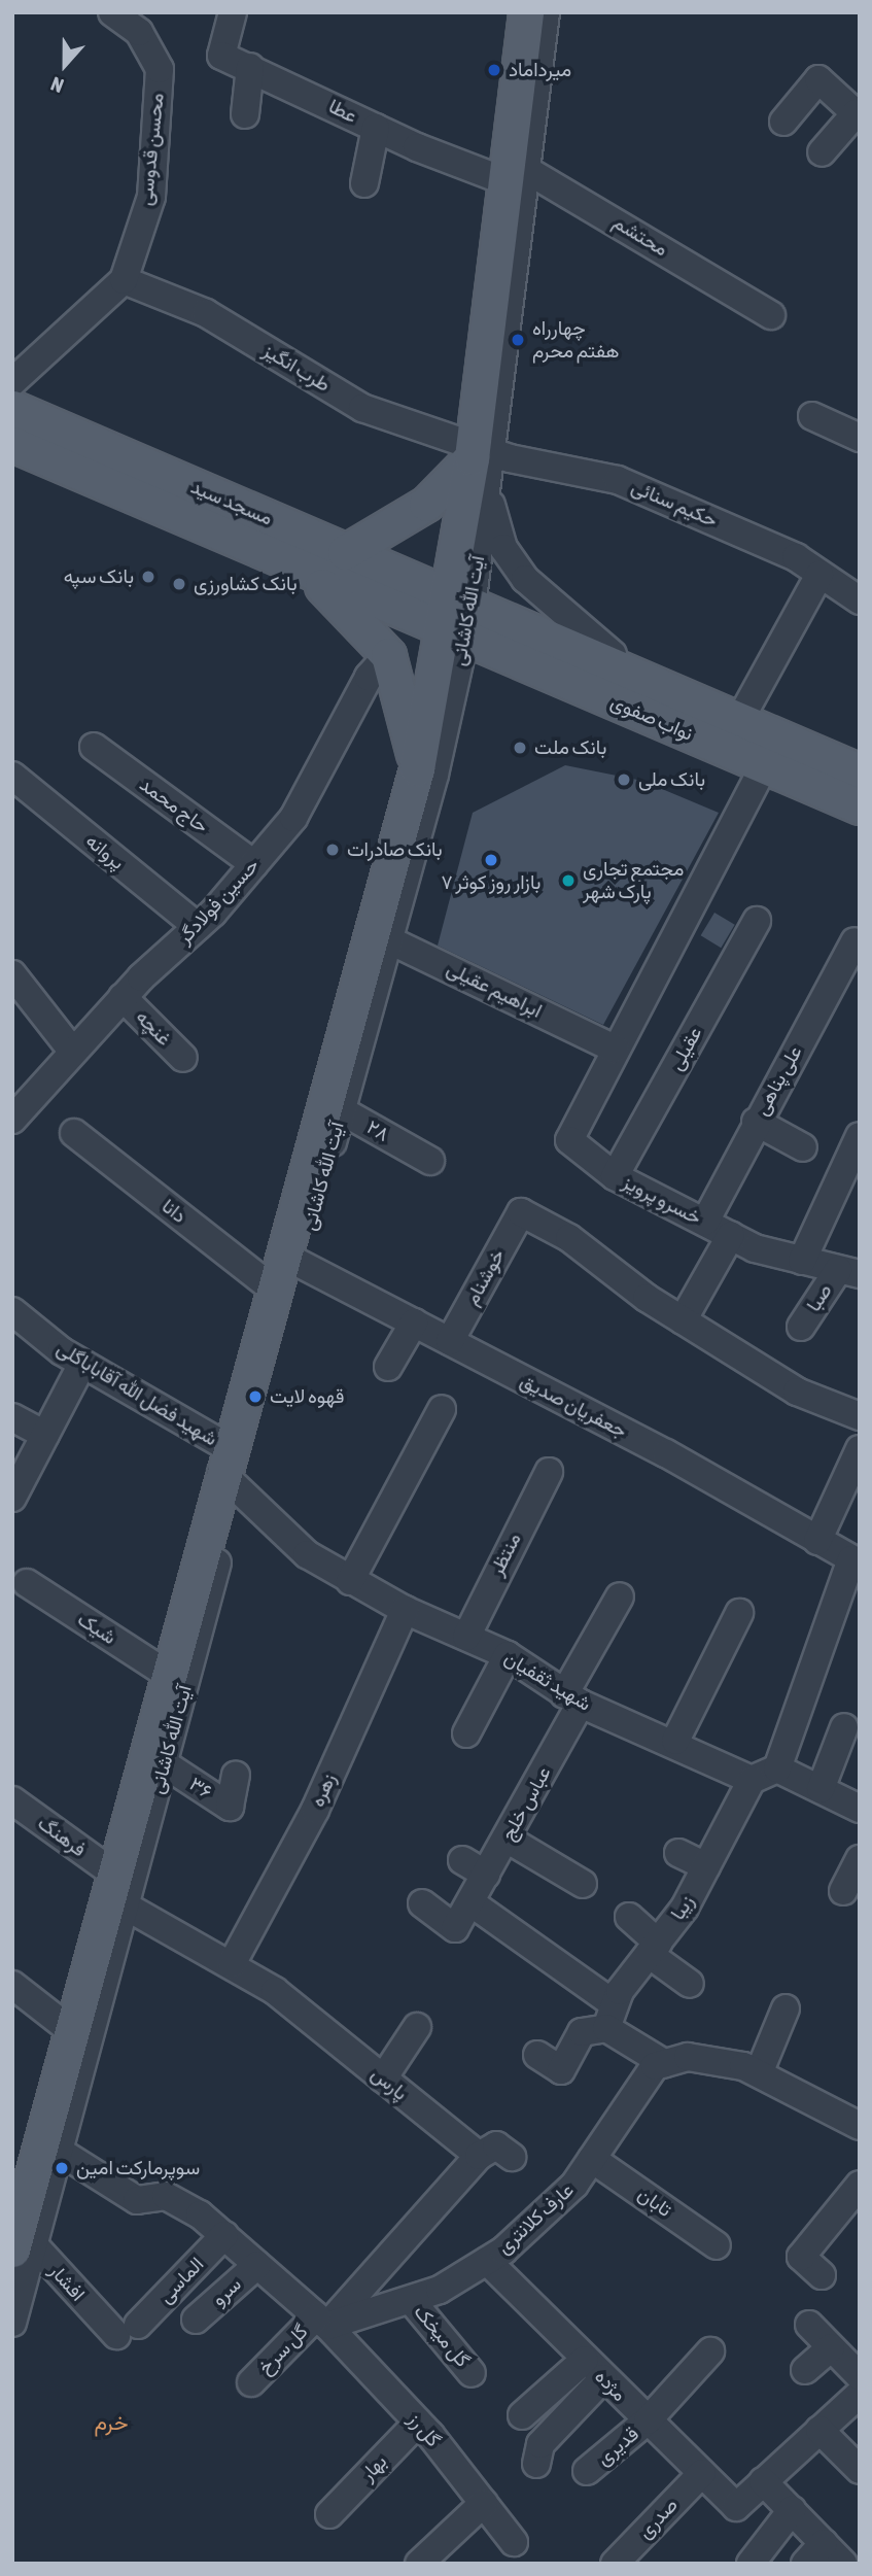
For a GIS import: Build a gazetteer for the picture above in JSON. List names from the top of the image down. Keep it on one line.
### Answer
{"streets":{"main road":["مسجد سید","آیت الله کاشانی","نواب صفوی"],"street":["عطا","محسن قدوسی","محتشم","طرب انگیز","حکیم سنائی","حاج محمد","پروانه","حسین فولادگر","ابراهیم عقیلی","غنچه","عقیلی","علی پناهی","۲۸","خسرو پرویز","دانا","خوشنام","صبا","شهید فضل الله آقاباباگلی","جعفریان صدیق","منتظر","شیک","شهید ثقفیان","۳۶","زهره","عباس خلج","فرهنگ","زیبا","پارس","تابان","عارف کلانتری","الماسی","افشار","سرو","گل میخک","گل سرخ","مژده","گل رز","قدیری","بهار","صدری"]},"crossings":[["عطا","محتشم"],["عطا","آیت الله کاشانی"],["محسن قدوسی","طرب انگیز"],["محتشم","آیت الله کاشانی"],["طرب انگیز","حکیم سنائی"],["طرب انگیز","آیت الله کاشانی"],["مسجد سید","آیت الله کاشانی"],["مسجد سید","نواب صفوی"],["حکیم سنائی","آیت الله کاشانی"],["آیت الله کاشانی","نواب صفوی"],["آیت الله کاشانی","ابراهیم عقیلی"],["آیت الله کاشانی","۲۸"],["آیت الله کاشانی","دانا"],["آیت الله کاشانی","شهید فضل الله آقاباباگلی"],["آیت الله کاشانی","جعفریان صدیق"],["آیت الله کاشانی","شیک"],["آیت الله کاشانی","شهید ثقفیان"],["آیت الله کاشانی","۳۶"],["آیت الله کاشانی","فرهنگ"],["آیت الله کاشانی","پارس"],["آیت الله کاشانی","افشار"],["حاج محمد","حسین فولادگر"],["پروانه","حسین فولادگر"],["حسین فولادگر","غنچه"],["ابراهیم عقیلی","خسرو پرویز"],["عقیلی","خسرو پرویز"],["علی پناهی","خسرو پرویز"],["خسرو پرویز","صبا"],["خوشنام","جعفریان صدیق"],["شهید فضل الله آقاباباگلی","شهید ثقفیان"],["منتظر","شهید ثقفیان"],["شهید ثقفیان","زهره"],["شهید ثقفیان","عباس خلج"],["شهید ثقفیان","زیبا"],["زهره","پارس"],["فرهنگ","پارس"],["تابان","عارف کلانتری"],["عارف کلانتری","گل میخک"],["عارف کلانتری","گل سرخ"],["عارف کلانتری","مژده"],["عارف کلانتری","گل رز"],["الماسی","افشار"],["گل سرخ","گل رز"],["مژده","قدیری"],["مژده","صدری"],["گل رز","بهار"]],"districts":["خرم"],"places":["میرداماد","چهارراه هفتم محرم","بانک سپه","بانک کشاورزی","بانک ملت","بانک ملی","بانک صادرات","بازار روز کوثر ۷","مجتمع تجاری پارک شهر","قهوه لایت","سوپرمارکت امین"],"north":"bottom"}
